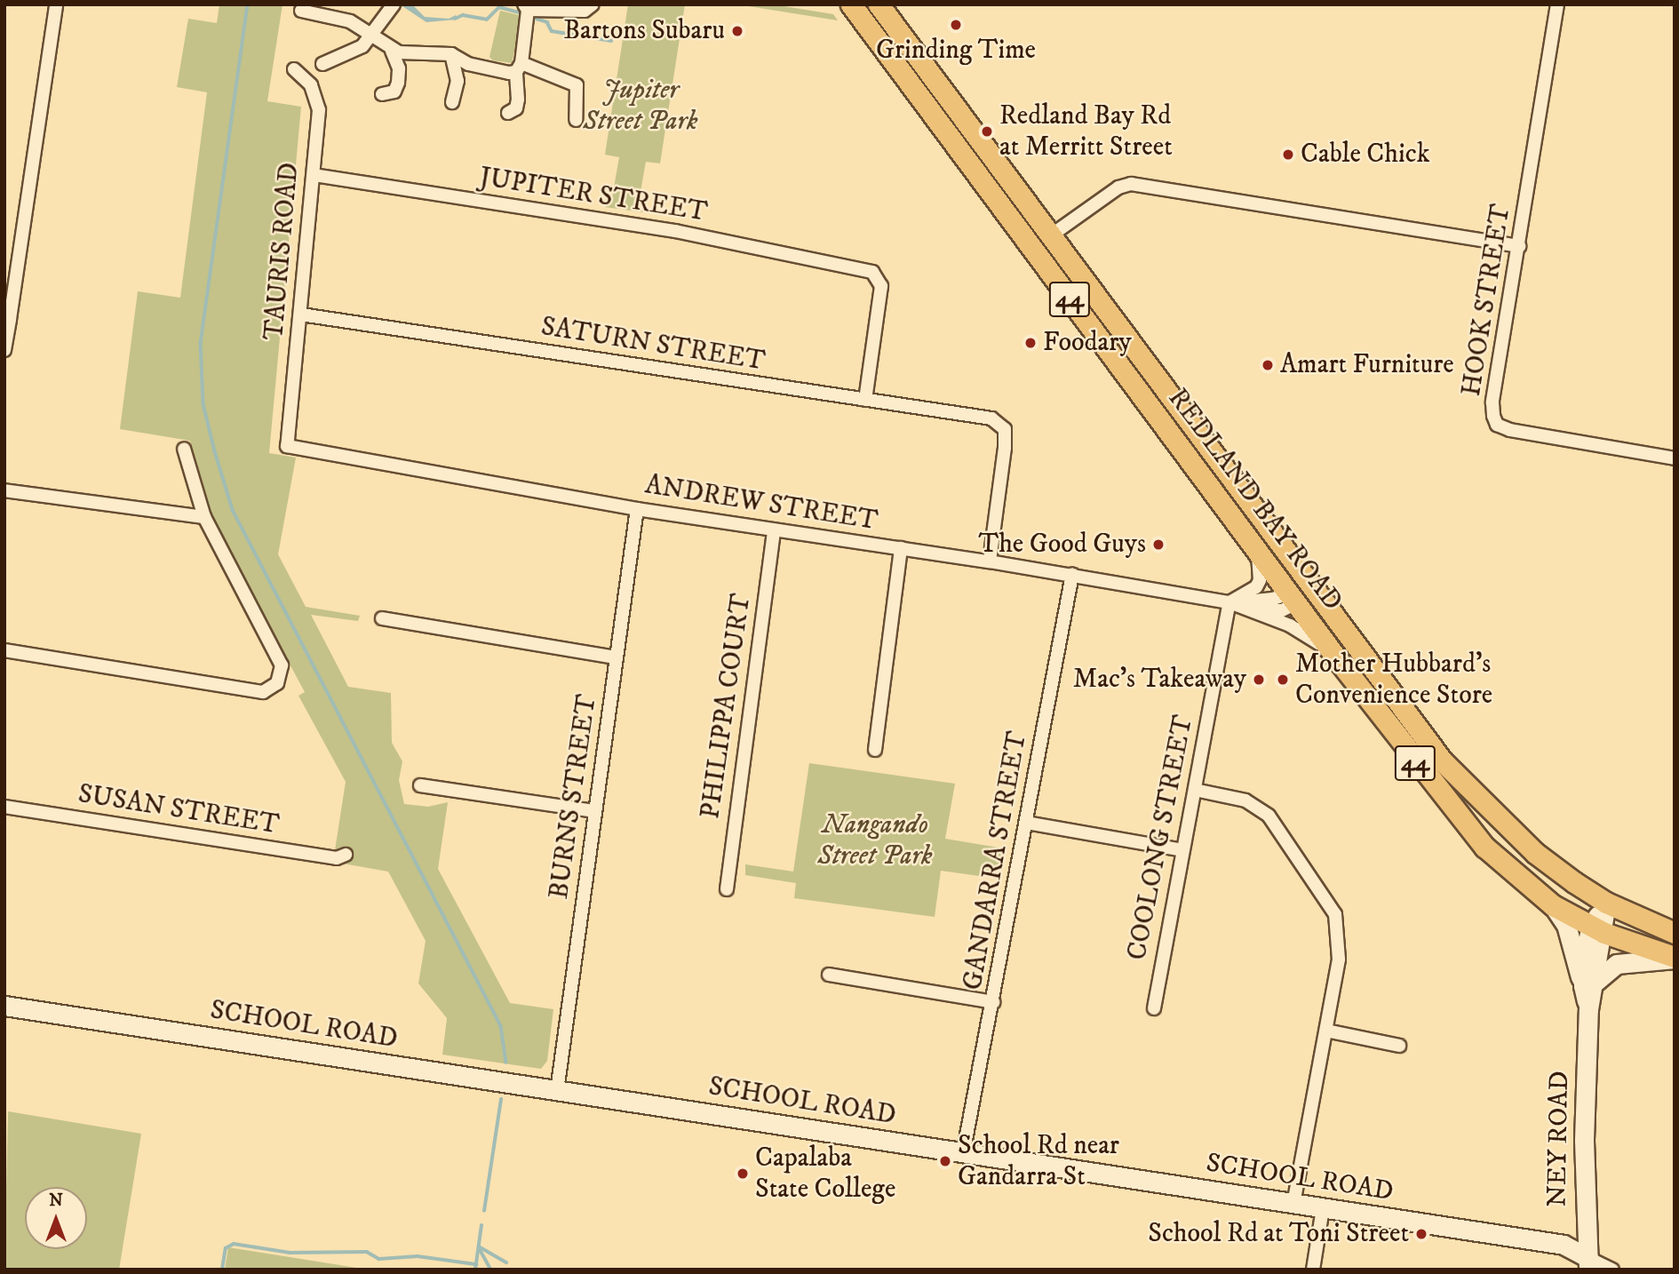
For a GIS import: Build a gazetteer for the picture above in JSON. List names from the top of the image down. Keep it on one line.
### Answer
{"streets":{"main road":["44","REDLAND BAY ROAD"],"street":["JUPITER STREET","TAURIS ROAD","HOOK STREET","SATURN STREET","ANDREW STREET","PHILIPPA COURT","BURNS STREET","SUSAN STREET","COOLONG STREET","GANDARRA STREET","SCHOOL ROAD","NEY ROAD"]},"crossings":[["JUPITER STREET","TAURIS ROAD"],["JUPITER STREET","SATURN STREET"],["TAURIS ROAD","SATURN STREET"],["TAURIS ROAD","ANDREW STREET"],["SATURN STREET","ANDREW STREET"],["REDLAND BAY ROAD","ANDREW STREET"],["REDLAND BAY ROAD","NEY ROAD"],["ANDREW STREET","PHILIPPA COURT"],["ANDREW STREET","BURNS STREET"],["ANDREW STREET","COOLONG STREET"],["ANDREW STREET","GANDARRA STREET"],["BURNS STREET","SCHOOL ROAD"],["GANDARRA STREET","SCHOOL ROAD"],["SCHOOL ROAD","NEY ROAD"]],"parks":["Jupiter Street Park","Nangando Street Park"],"places":["Grinding Time","Bartons Subaru","Redland Bay Rd at Merritt Street","Cable Chick","Foodary","Amart Furniture","The Good Guys","Mac's Takeaway","Mother Hubbard's Convenience Store","School Rd near Gandarra St","Capalaba State College","School Rd at Toni Street"],"north":"top"}
